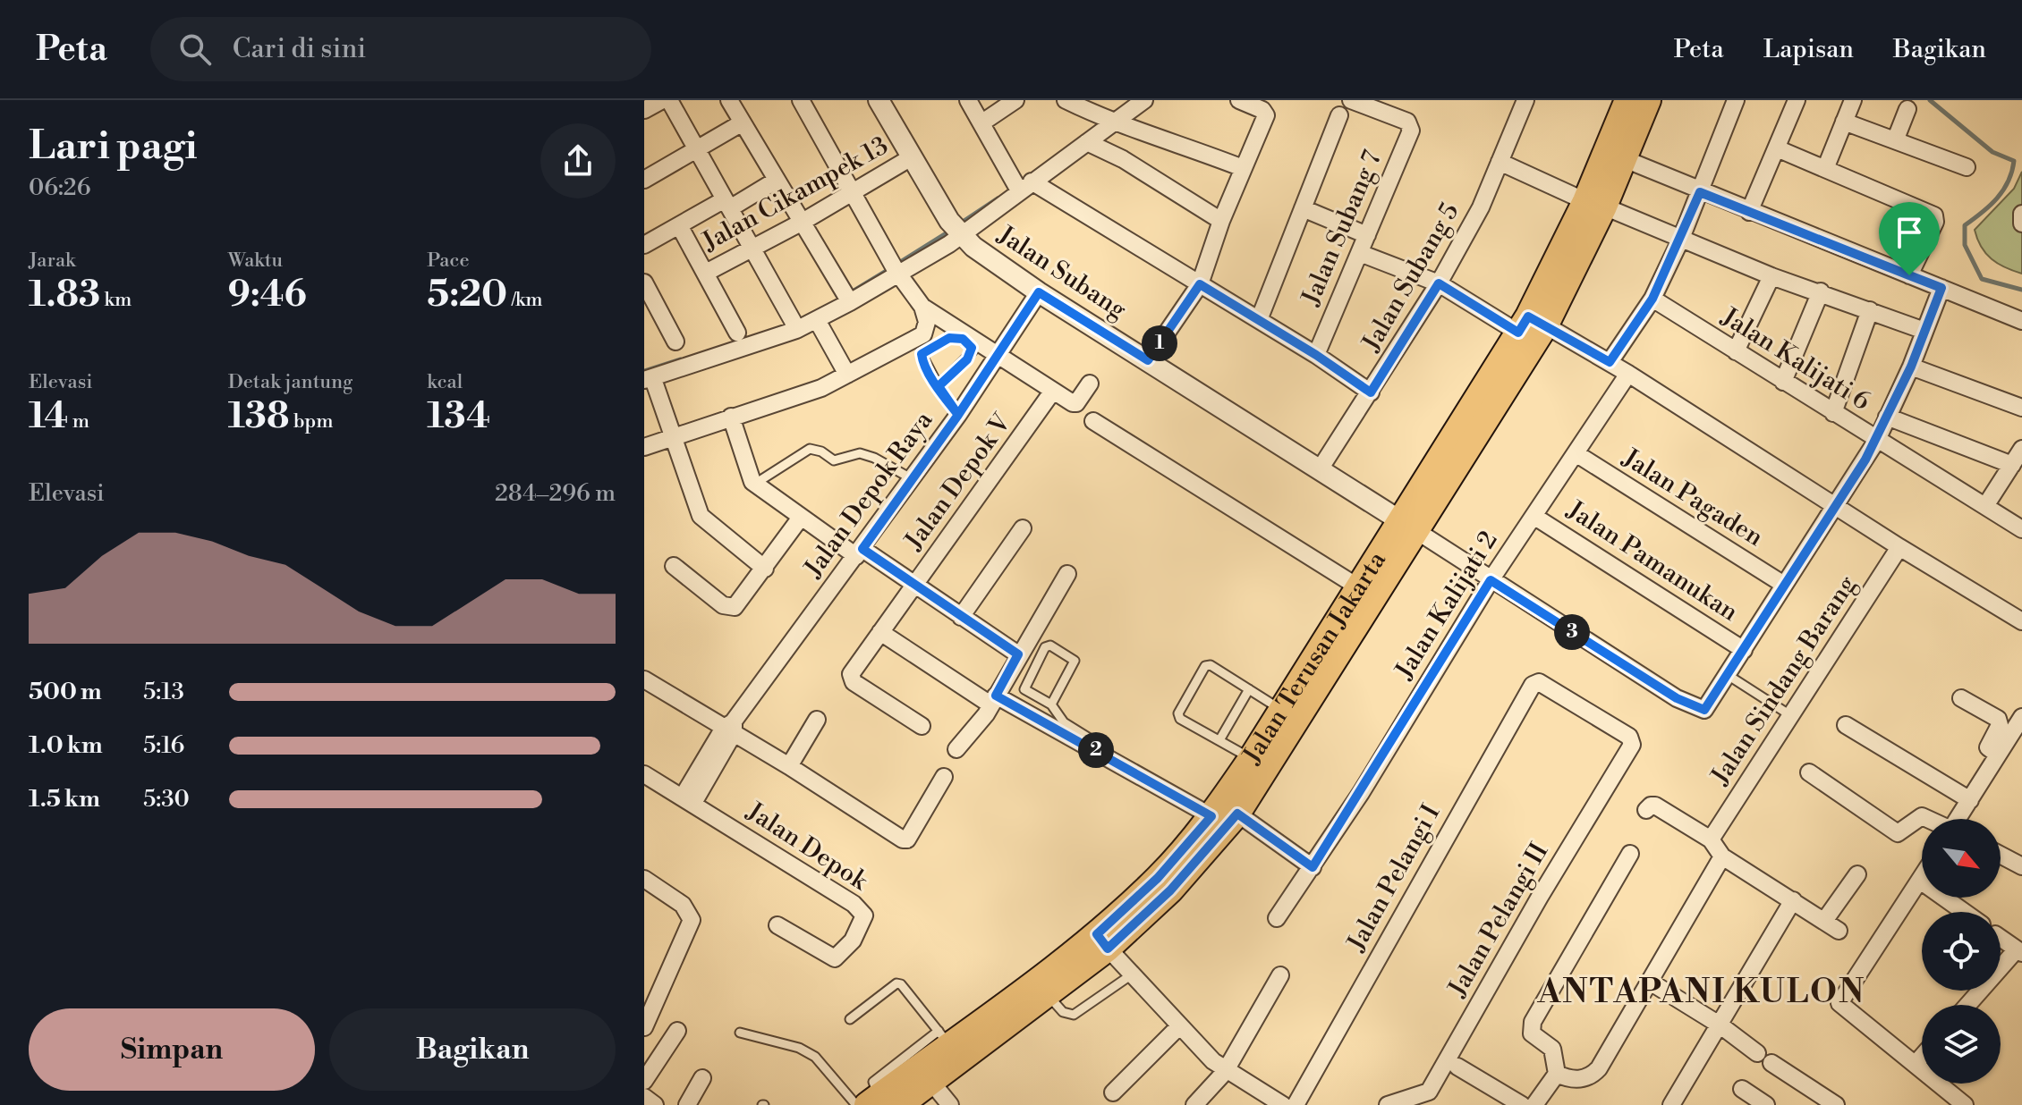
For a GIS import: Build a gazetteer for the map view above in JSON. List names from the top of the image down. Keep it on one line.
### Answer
{"streets":{"main road":["Jalan Terusan Jakarta"],"street":["Jalan Cikampek 13","Jalan Subang 7","Jalan Subang","Jalan Subang 5","Jalan Kalijati 6","Jalan Depok V","Jalan Depok Raya","Jalan Pagaden","Jalan Pamanukan","Jalan Kalijati 2","Jalan Sindang Barang","Jalan Depok","Jalan Pelangi I","Jalan Pelangi II"]},"crossings":[["Jalan Cikampek 13","Jalan Subang"],["Jalan Subang","Jalan Subang 5"],["Jalan Subang","Jalan Depok Raya"],["Jalan Subang","Jalan Terusan Jakarta"],["Jalan Pagaden","Jalan Kalijati 2"],["Jalan Pamanukan","Jalan Kalijati 2"],["Jalan Pelangi I","Jalan Pelangi II"]],"districts":["ANTAPANI KULON"],"north":"bottom right","page":{"header":"Peta","search":"Cari di sini","nav":["Peta","Lapisan","Bagikan"],"heading":["Lari pagi","06:26"],"stats":[["Jarak","1.83 km"],["Waktu","9:46"],["Pace","5:20 /km"],["Elevasi","14 m"],["Detak jantung","138 bpm"],["kcal","134"]],"pins":["1","3","2"],"chart":["Elevasi","284–296 m"],"list":[{"name":"500 m","note":"5:13"},{"name":"1.0 km","note":"5:16"},{"name":"1.5 km","note":"5:30"}],"buttons":["Simpan","Bagikan"]}}
